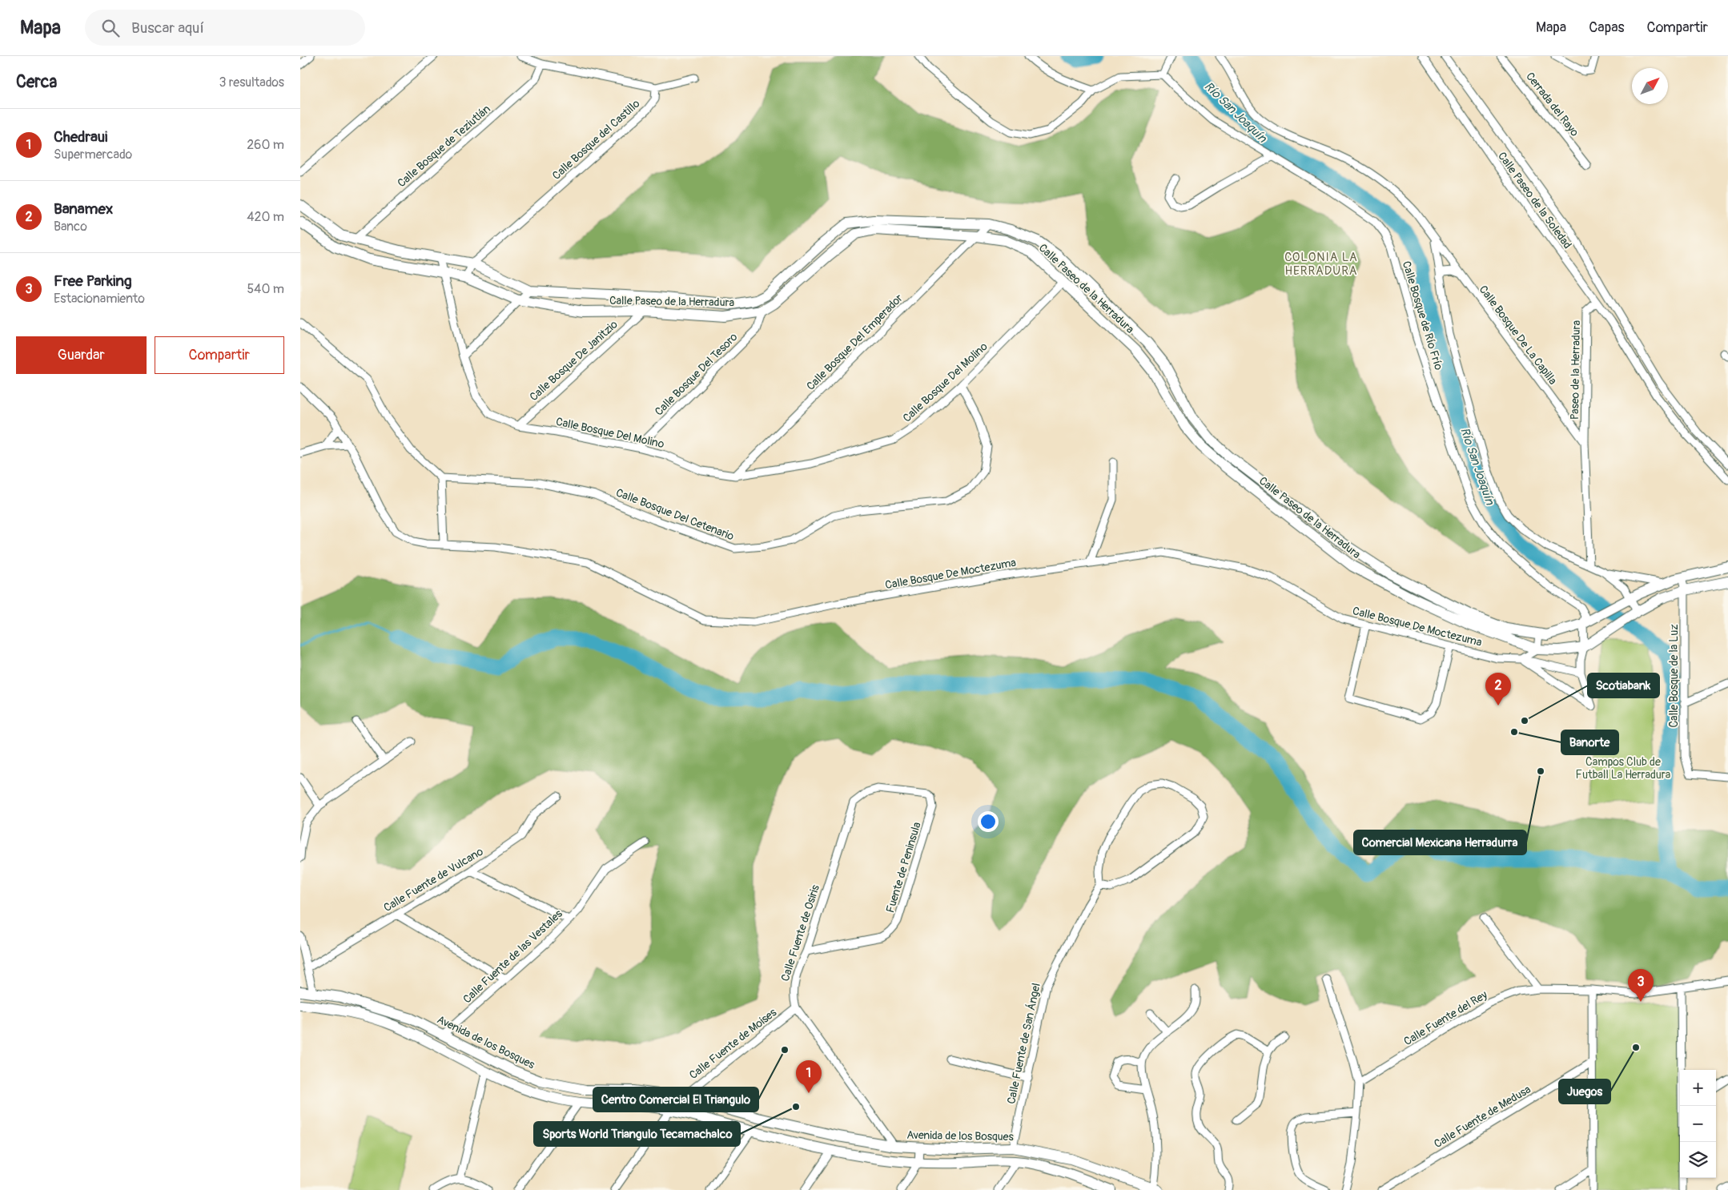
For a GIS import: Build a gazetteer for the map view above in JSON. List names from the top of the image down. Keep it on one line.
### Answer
{"streets":{"main road":["Calle Paseo de la Herradura","Avenida de los Bosques"],"street":["Cerrada del Rayo","Calle Bosque del Castillo","Calle Bosque de Teziutlán","Calle Paseo de la Soledad","Calle Bosque de Río Frío","Calle Bosque De La Capilla","Calle Bosque Del Emperador","Calle Bosque De Janitzio","Paseo de la Herradura","Calle Bosque Del Tesoro","Calle Bosque Del Molino","Calle Bosque Del Cetenario","Calle Bosque De Moctezuma","Calle Bosque de la Luz","Fuente de Peninsula","Calle Fuente de Vulcano","Calle Fuente de Osiris","Calle Fuente de las Vestales","Calle Fuente del Rey","Calle Fuente de Moises","Calle Fuente de San Ángel","Calle Fuente de Medusa"]},"crossings":[["Calle Bosque del Castillo","Calle Bosque de Teziutlán"],["Calle Bosque del Castillo","Calle Paseo de la Herradura"],["Calle Bosque de Teziutlán","Calle Paseo de la Herradura"],["Calle Paseo de la Soledad","Paseo de la Herradura"],["Calle Paseo de la Herradura","Calle Bosque de Río Frío"],["Calle Paseo de la Herradura","Calle Bosque Del Emperador"],["Calle Paseo de la Herradura","Calle Bosque De Janitzio"],["Calle Paseo de la Herradura","Calle Bosque Del Tesoro"],["Calle Paseo de la Herradura","Calle Bosque Del Molino"],["Calle Paseo de la Herradura","Calle Bosque de la Luz"],["Calle Bosque de Río Frío","Calle Bosque De La Capilla"],["Calle Bosque De La Capilla","Paseo de la Herradura"],["Calle Bosque Del Emperador","Calle Bosque Del Molino"],["Calle Bosque De Janitzio","Calle Bosque Del Molino"],["Calle Bosque Del Tesoro","Calle Bosque Del Molino"],["Calle Bosque Del Molino","Calle Bosque Del Cetenario"],["Fuente de Peninsula","Calle Fuente de Osiris"],["Calle Fuente de Osiris","Avenida de los Bosques"],["Calle Fuente de Osiris","Calle Fuente de Moises"],["Calle Fuente de las Vestales","Avenida de los Bosques"],["Avenida de los Bosques","Calle Fuente de Moises"],["Avenida de los Bosques","Calle Fuente de San Ángel"]],"districts":["COLONIA LA HERRADURA"],"water":["Río San Joaquín"],"parks":["Campos Club de Futball La Herradura"],"places":["Scotiabank","Banorte","Comercial Mexicana Herradurra","Juegos","Centro Comercial El Triangulo","Sports World Triangulo Tecamachalco"],"north":"top right","page":{"header":"Mapa","search":"Buscar aquí","nav":["Mapa","Capas","Compartir"],"heading":["Cerca","3 resultados"],"list":[{"mark":"1","name":"Chedraui","note":"Supermercado","value":"260 m"},{"mark":"2","name":"Banamex","note":"Banco","value":"420 m"},{"mark":"3","name":"Free Parking","note":"Estacionamiento","value":"540 m"}],"buttons":["Guardar","Compartir"],"pins":["2","3","1"],"map_buttons":["+","−"]}}
